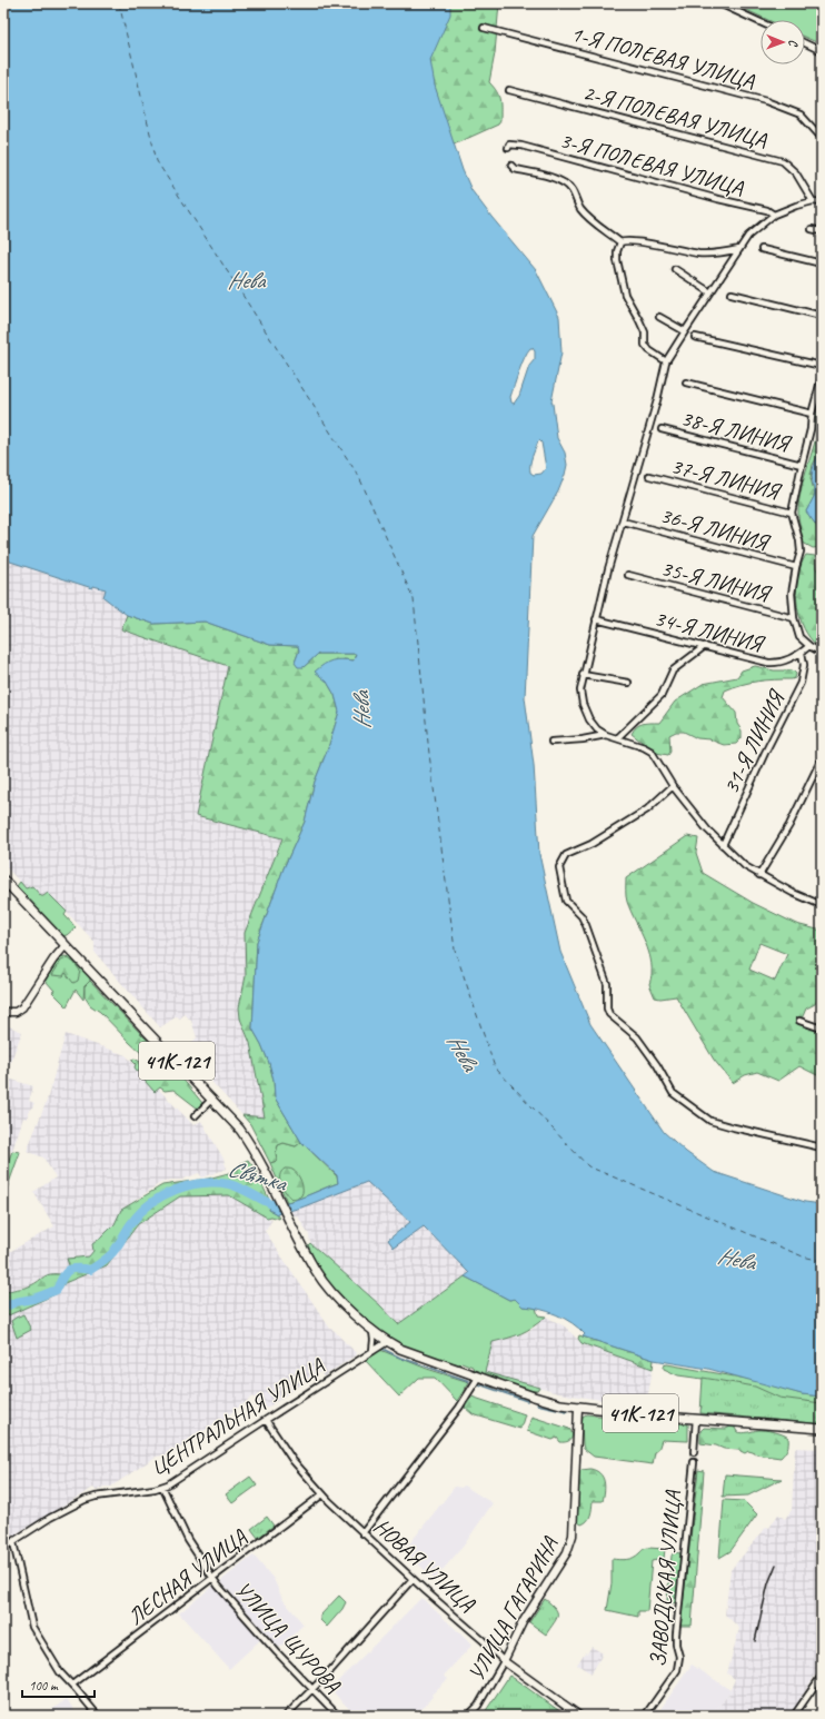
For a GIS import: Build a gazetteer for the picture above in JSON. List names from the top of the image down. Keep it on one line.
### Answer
{"streets":{"main road":["41К-121"],"street":["1-Я ПОЛЕВАЯ УЛИЦА","2-Я ПОЛЕВАЯ УЛИЦА","3-Я ПОЛЕВАЯ УЛИЦА","38-Я ЛИНИЯ","37-Я ЛИНИЯ","36-Я ЛИНИЯ","35-Я ЛИНИЯ","34-Я ЛИНИЯ","31-Я ЛИНИЯ","ЦЕНТРАЛЬНАЯ УЛИЦА","НОВАЯ УЛИЦА","ЛЕСНАЯ УЛИЦА","ЗАВОДСКАЯ УЛИЦА","УЛИЦА ГАГАРИНА","УЛИЦА ЩУРОВА"]},"crossings":[["34-Я ЛИНИЯ","31-Я ЛИНИЯ"],["41К-121","ЦЕНТРАЛЬНАЯ УЛИЦА"],["41К-121","УЛИЦА ГАГАРИНА"],["ЦЕНТРАЛЬНАЯ УЛИЦА","НОВАЯ УЛИЦА"],["ЦЕНТРАЛЬНАЯ УЛИЦА","УЛИЦА ЩУРОВА"],["НОВАЯ УЛИЦА","ЛЕСНАЯ УЛИЦА"],["НОВАЯ УЛИЦА","УЛИЦА ГАГАРИНА"],["ЛЕСНАЯ УЛИЦА","УЛИЦА ЩУРОВА"]],"water":["Нева","Святка"],"scale_bar":"100 m","north":"right"}
